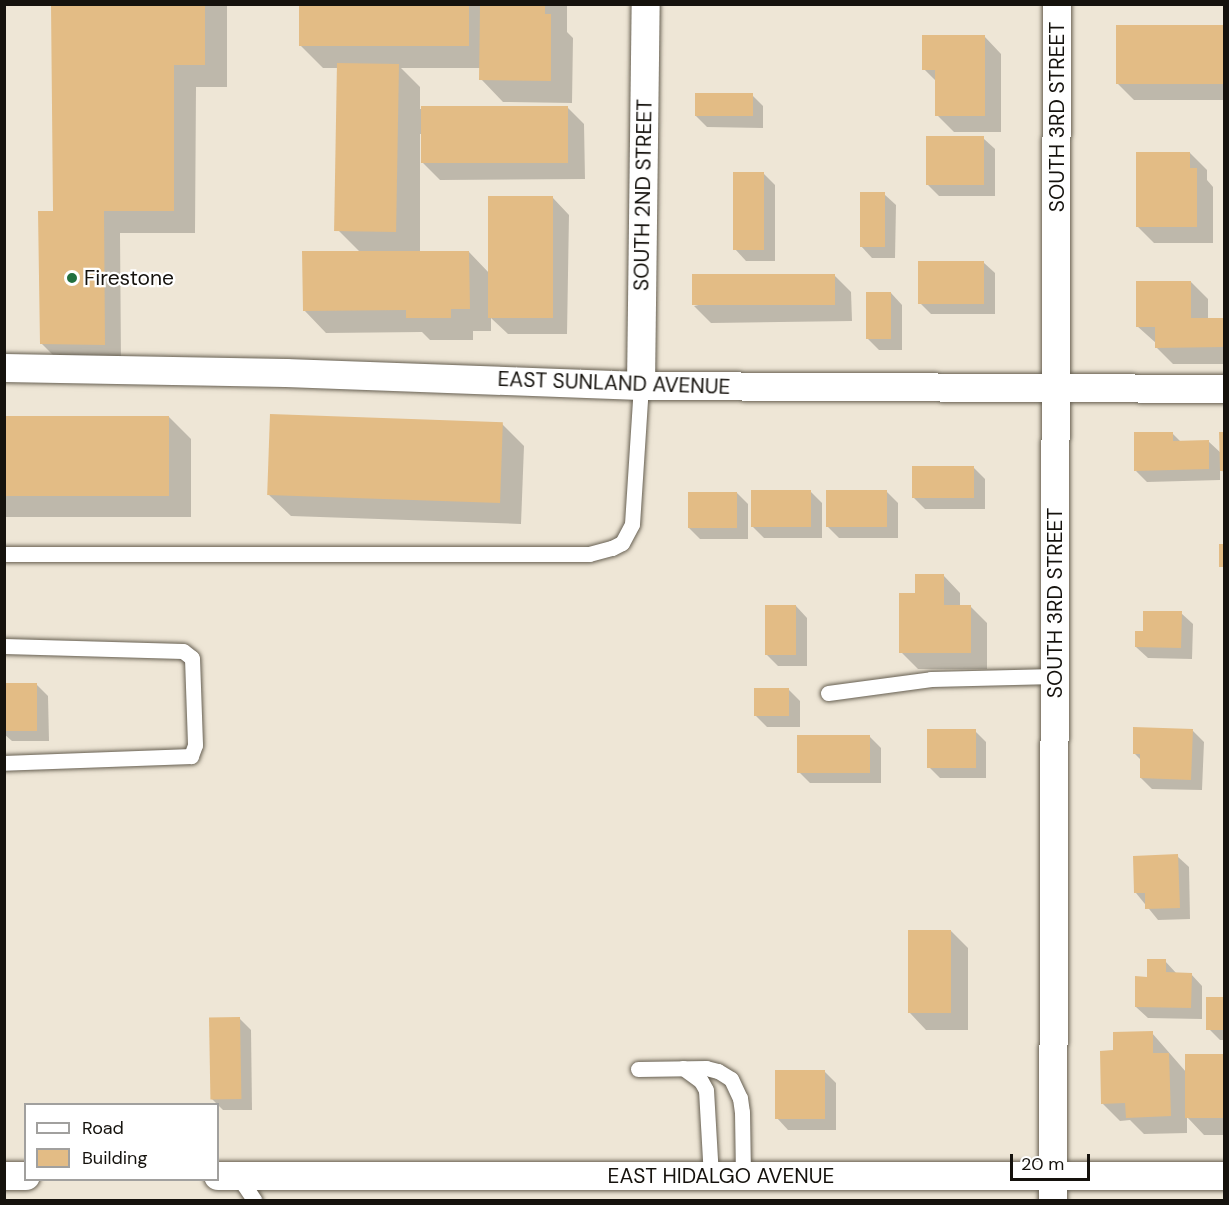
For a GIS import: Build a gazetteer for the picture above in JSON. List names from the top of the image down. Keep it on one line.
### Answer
{"streets":{"street":["SOUTH 3RD STREET","SOUTH 2ND STREET","EAST SUNLAND AVENUE","EAST HIDALGO AVENUE"]},"crossings":[["SOUTH 3RD STREET","EAST SUNLAND AVENUE"],["SOUTH 3RD STREET","EAST HIDALGO AVENUE"],["SOUTH 2ND STREET","EAST SUNLAND AVENUE"]],"places":["Firestone"],"legend":["Road","Building"],"scale_bar":"20 m"}
